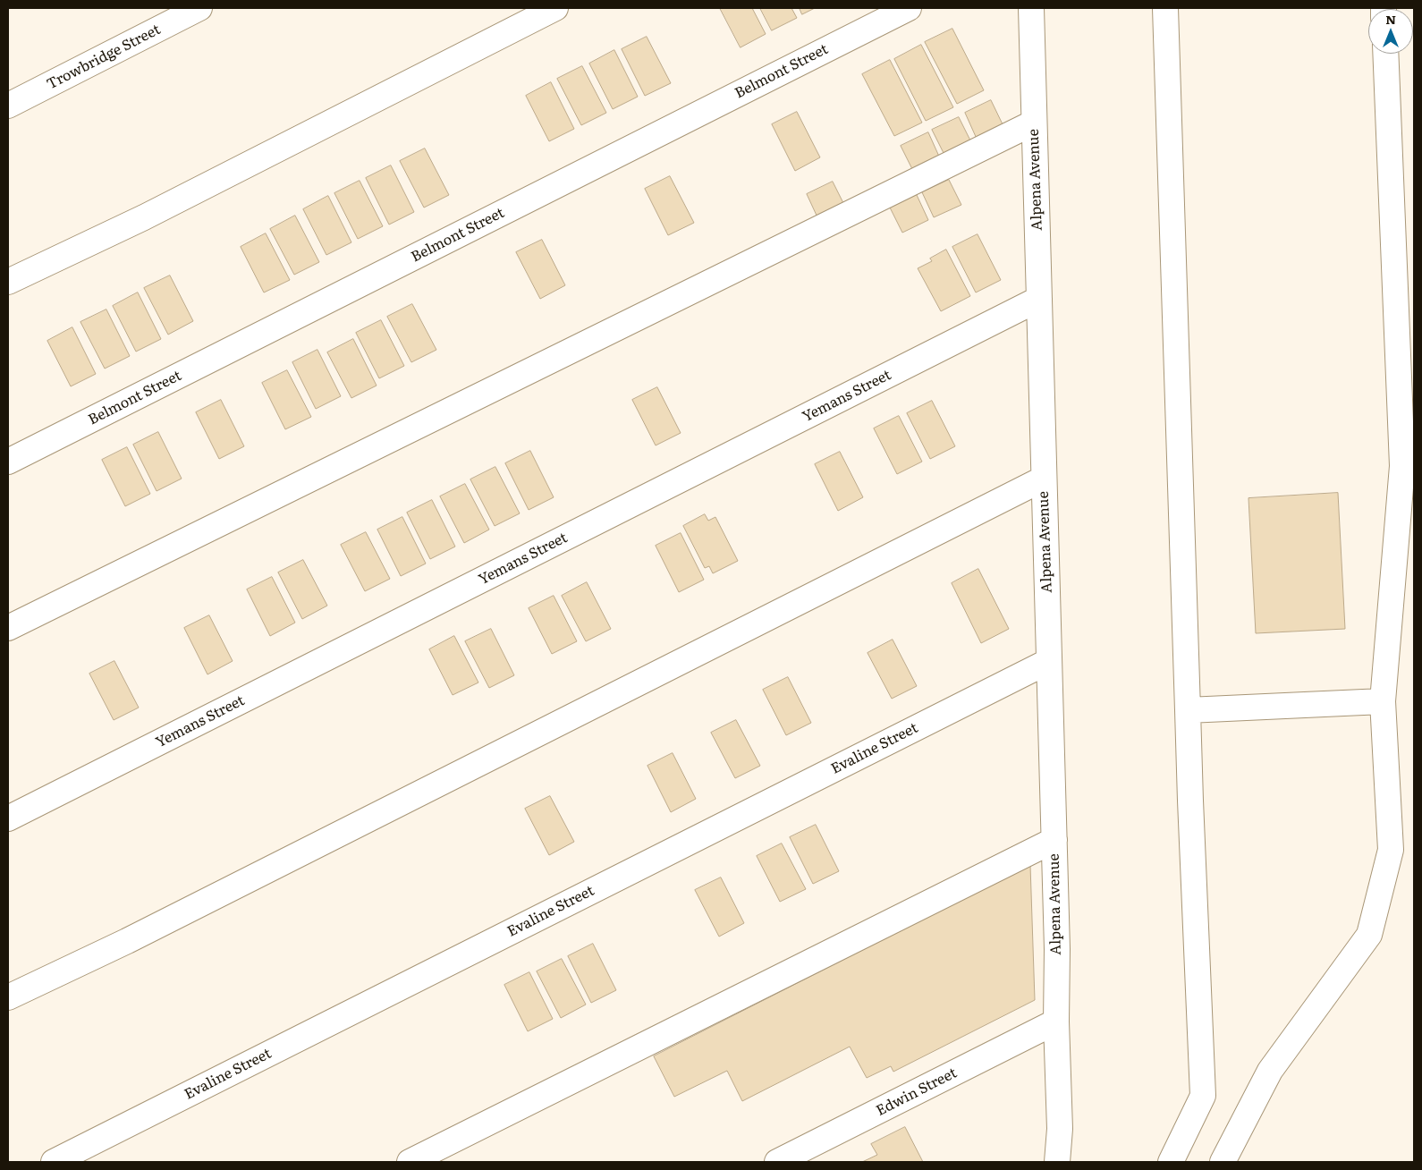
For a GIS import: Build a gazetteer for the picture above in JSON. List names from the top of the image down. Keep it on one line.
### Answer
{"streets":{"street":["Trowbridge Street","Belmont Street","Alpena Avenue","Yemans Street","Evaline Street","Edwin Street"]},"crossings":[["Alpena Avenue","Yemans Street"],["Alpena Avenue","Evaline Street"],["Alpena Avenue","Edwin Street"]],"north":"top"}
